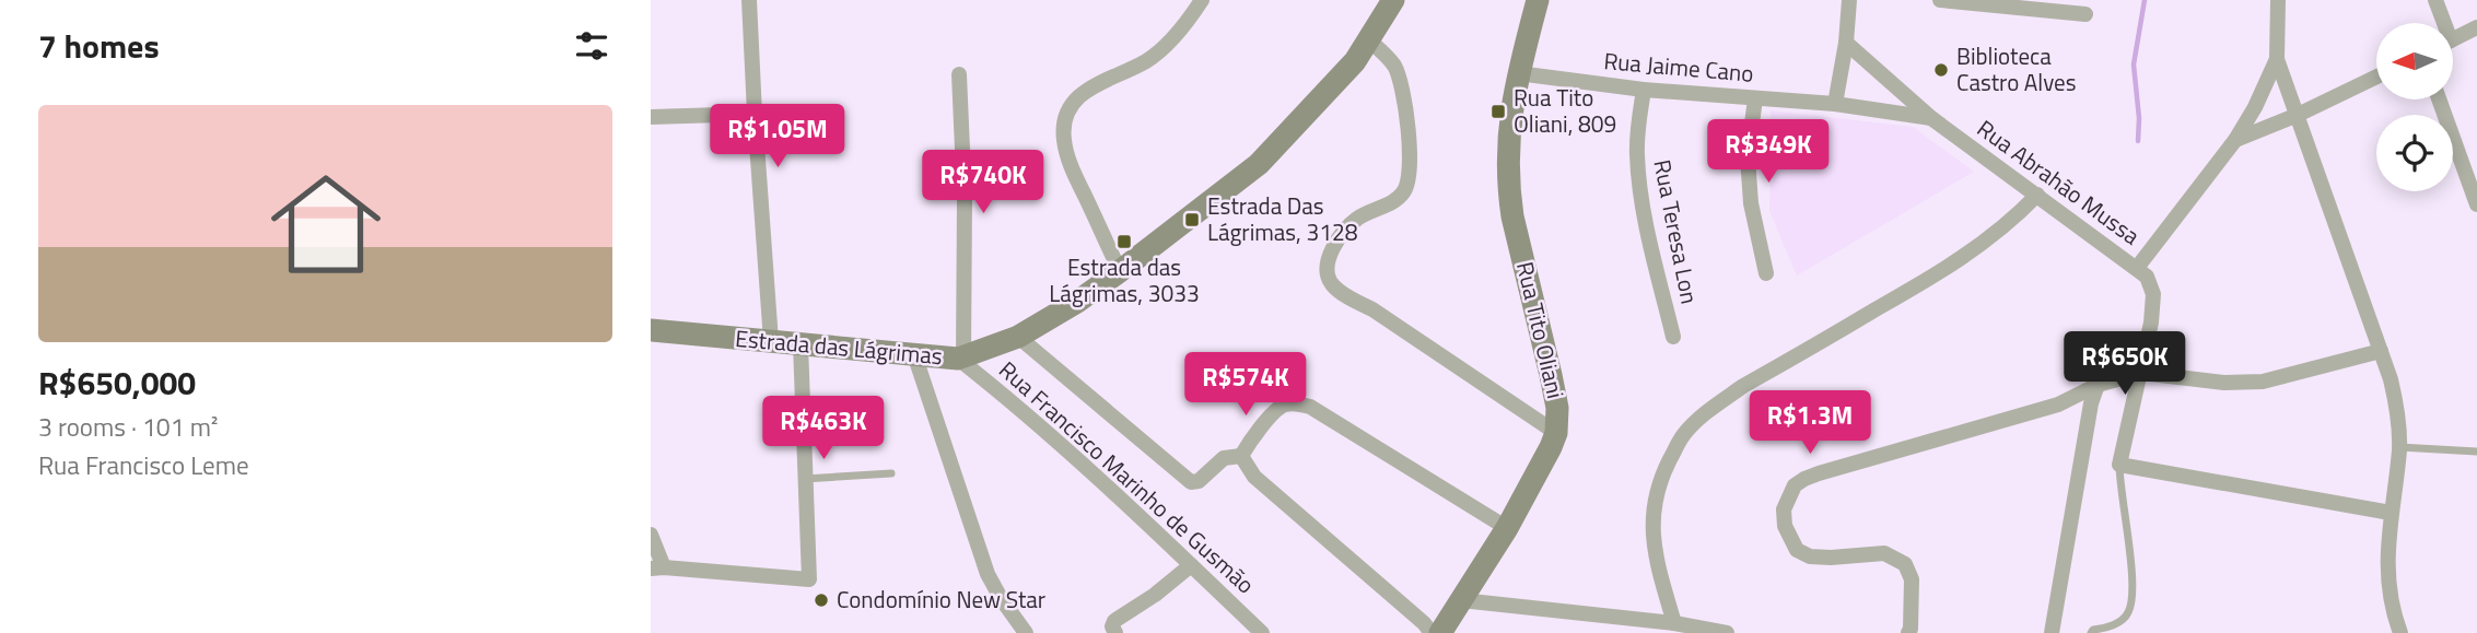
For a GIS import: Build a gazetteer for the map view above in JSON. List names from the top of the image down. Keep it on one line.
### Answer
{"streets":{"main road":["Rua Tito Oliani","Estrada das Lágrimas"],"street":["Rua Jaime Cano","Rua Abrahão Mussa","Rua Teresa Lon","Rua Francisco Marinho de Gusmão"]},"crossings":[["Rua Jaime Cano","Rua Abrahão Mussa"],["Rua Jaime Cano","Rua Teresa Lon"],["Rua Jaime Cano","Rua Tito Oliani"],["Estrada das Lágrimas","Rua Francisco Marinho de Gusmão"]],"places":{"other":["Biblioteca Castro Alves","Condomínio New Star"],"transit":["Rua Tito Oliani, 809","Estrada Das Lágrimas, 3128","Estrada das Lágrimas, 3033"]},"north":"left","page":{"heading":"7 homes","list":[{"name":"R$650,000","note":"3 rooms · 101 m² · Rua Francisco Leme"}],"price":["R$1.05M","R$349K","R$740K","R$650K","R$574K","R$1.3M","R$463K"]}}
